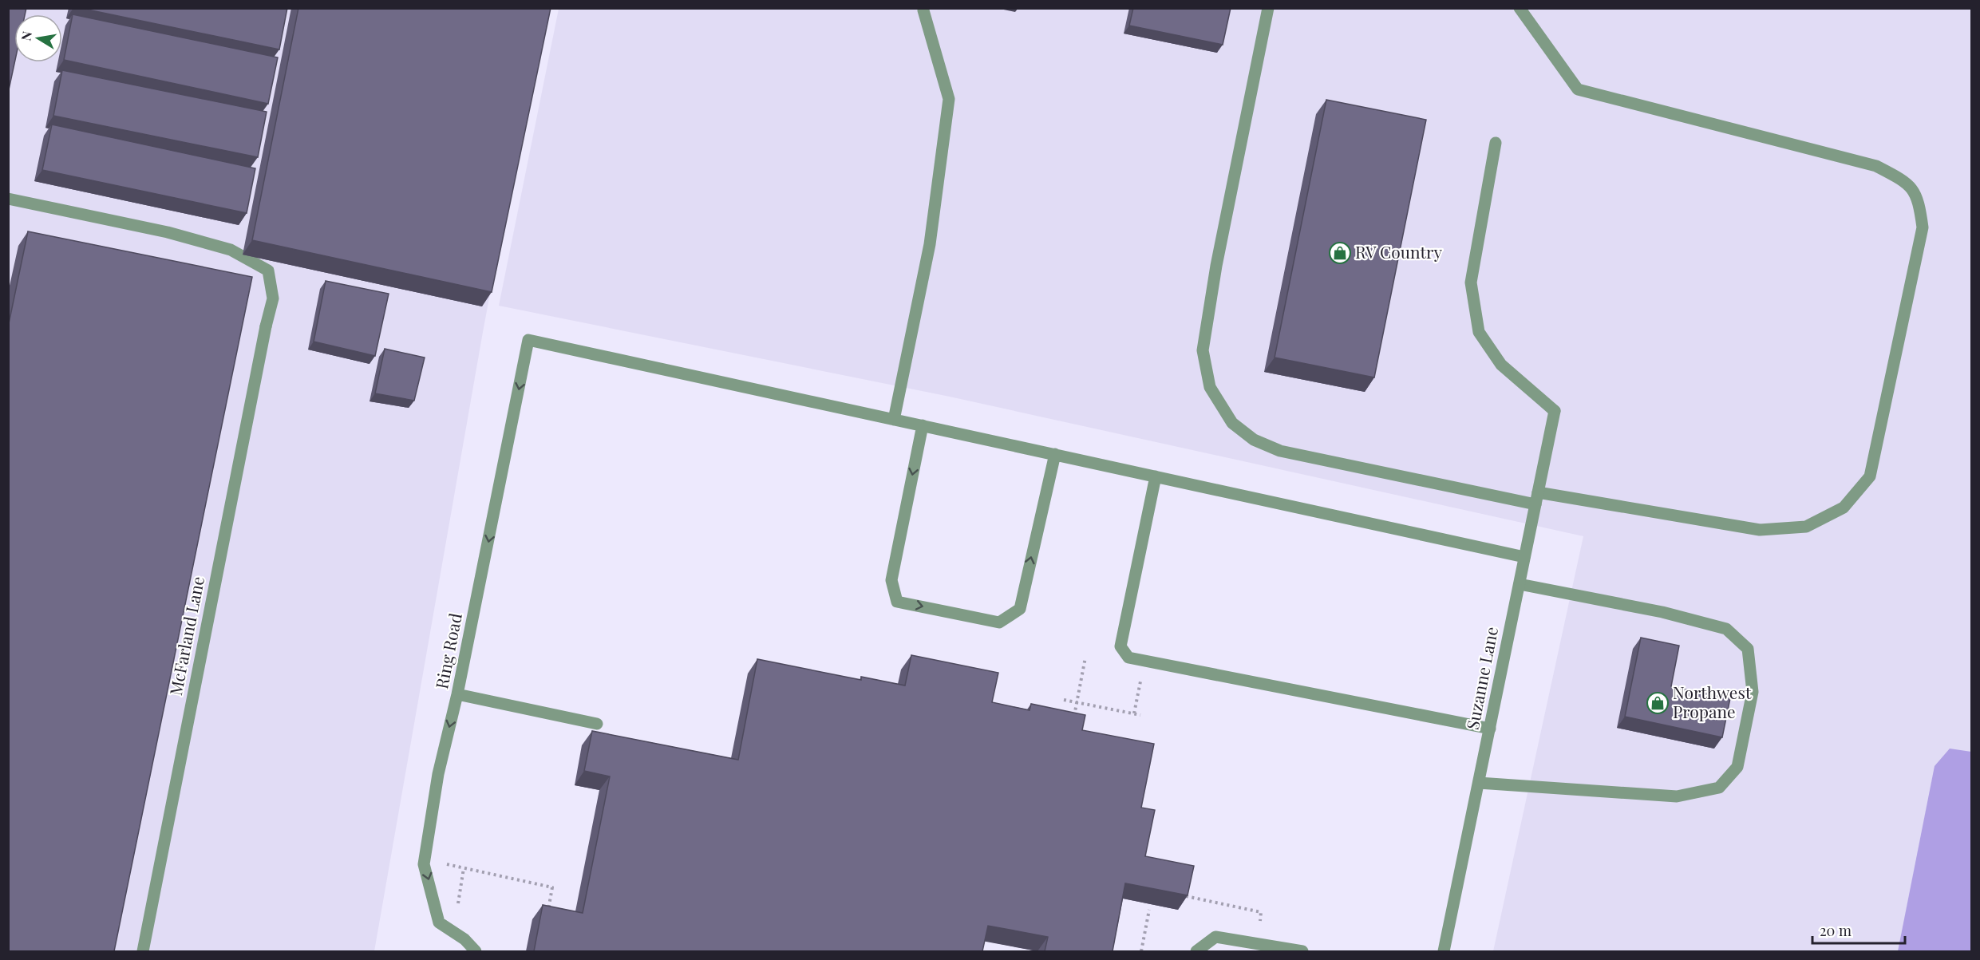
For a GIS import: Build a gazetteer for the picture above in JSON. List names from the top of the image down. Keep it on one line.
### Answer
{"streets":{"street":["McFarland Lane","Ring Road","Suzanne Lane"]},"places":{"shop":["RV Country","Northwest Propane"]},"scale_bar":"20 m","north":"left"}
